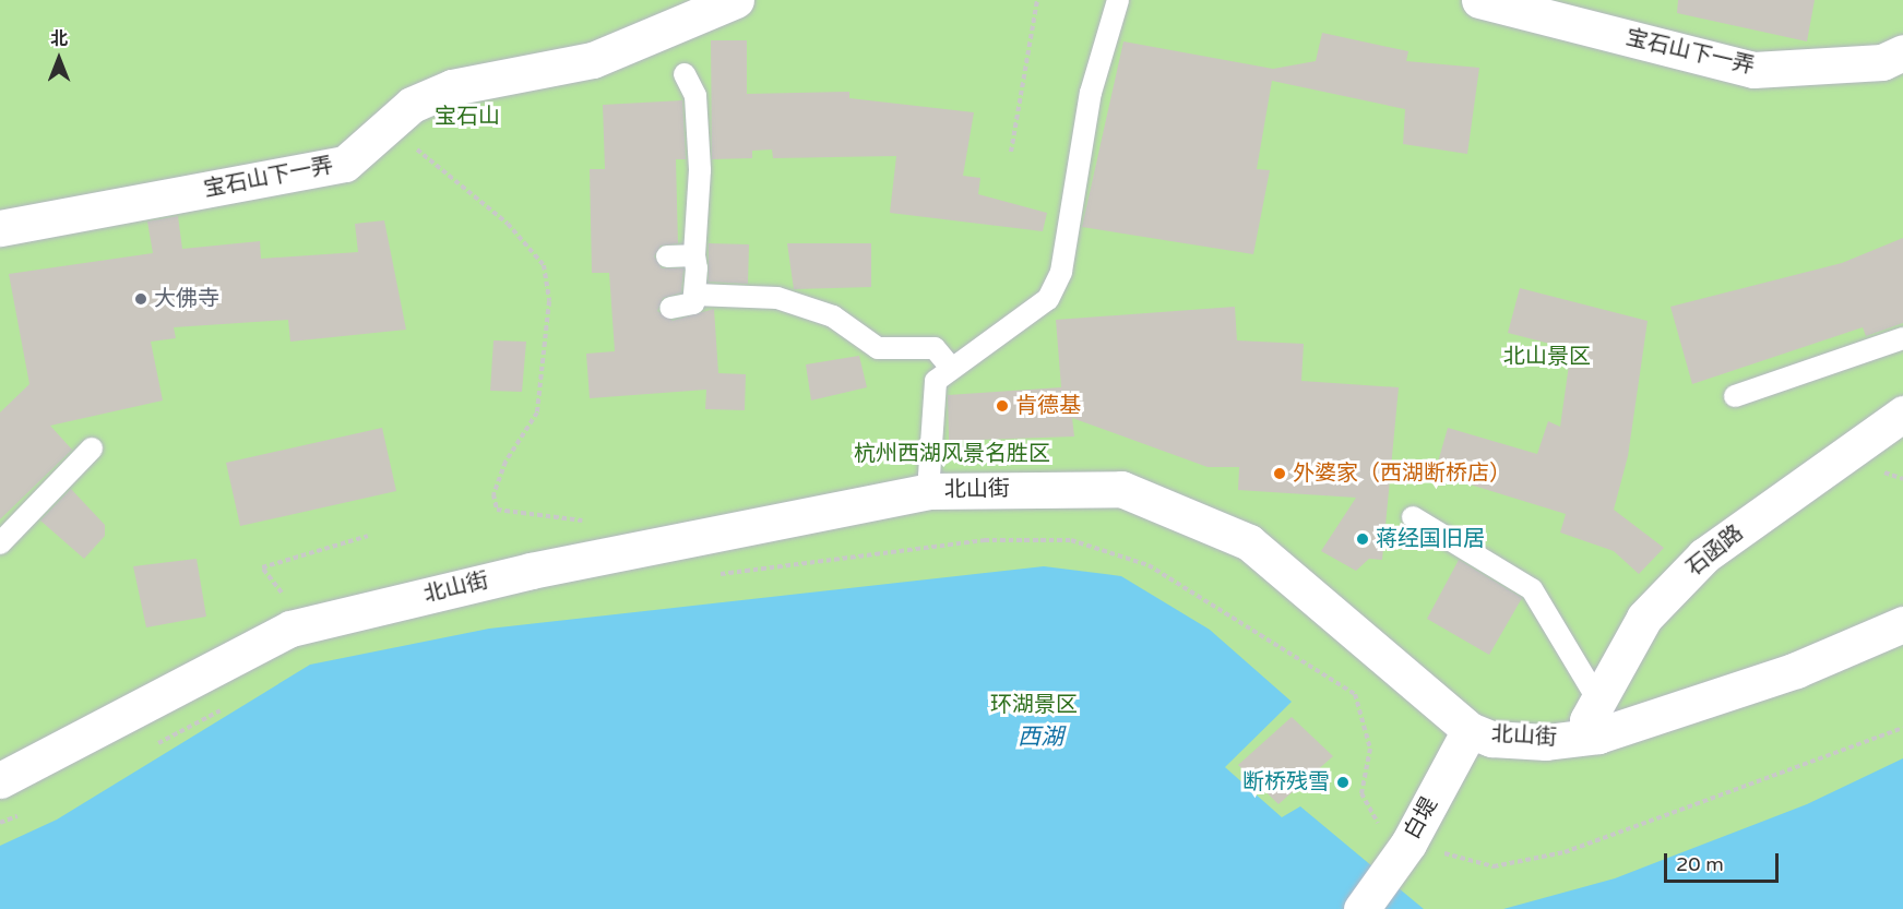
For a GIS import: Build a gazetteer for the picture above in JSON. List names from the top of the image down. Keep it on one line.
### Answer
{"streets":{"main road":["宝石山下一弄","北山街","石函路","白堤"]},"crossings":[["北山街","石函路"],["北山街","白堤"]],"water":["西湖"],"parks":["宝石山","北山景区","杭州西湖风景名胜区","环湖景区"],"places":["大佛寺","肯德基","外婆家（西湖断桥店）","蒋经国旧居","断桥残雪"],"scale_bar":"20 m","north":"top"}
